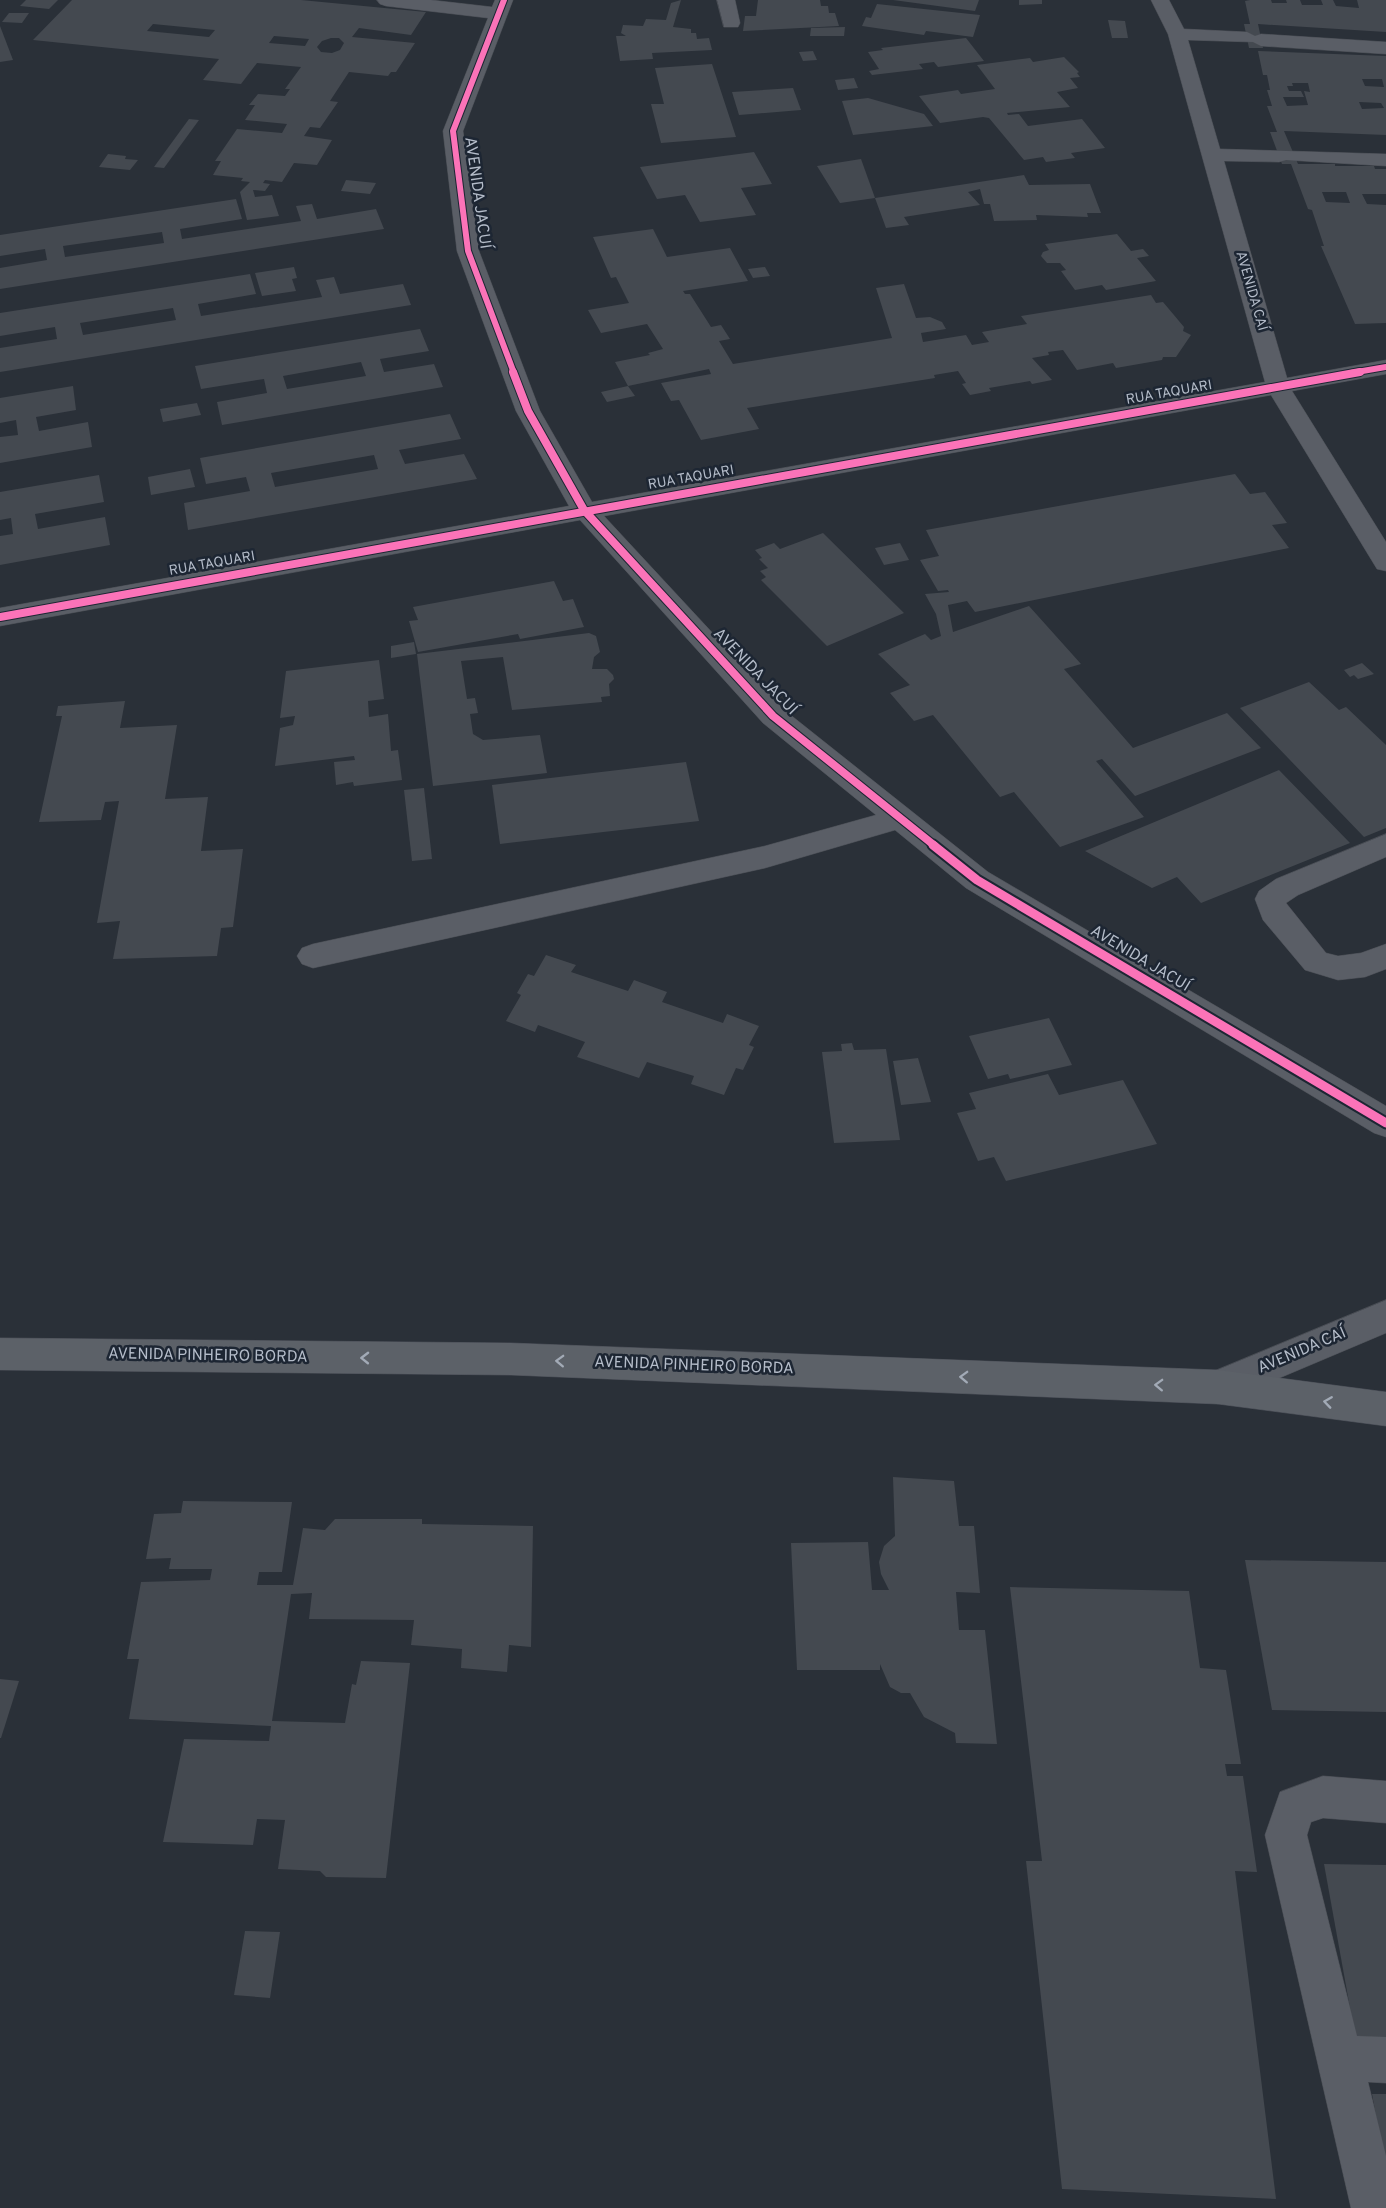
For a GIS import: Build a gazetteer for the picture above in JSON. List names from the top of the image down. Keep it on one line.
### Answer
{"streets":{"main road":["AVENIDA PINHEIRO BORDA"],"street":["AVENIDA JACUÍ","AVENIDA CAÍ","RUA TAQUARI"]},"crossings":[["AVENIDA JACUÍ","RUA TAQUARI"],["AVENIDA CAÍ","RUA TAQUARI"],["AVENIDA CAÍ","AVENIDA PINHEIRO BORDA"]],"one_way":["AVENIDA PINHEIRO BORDA"]}
